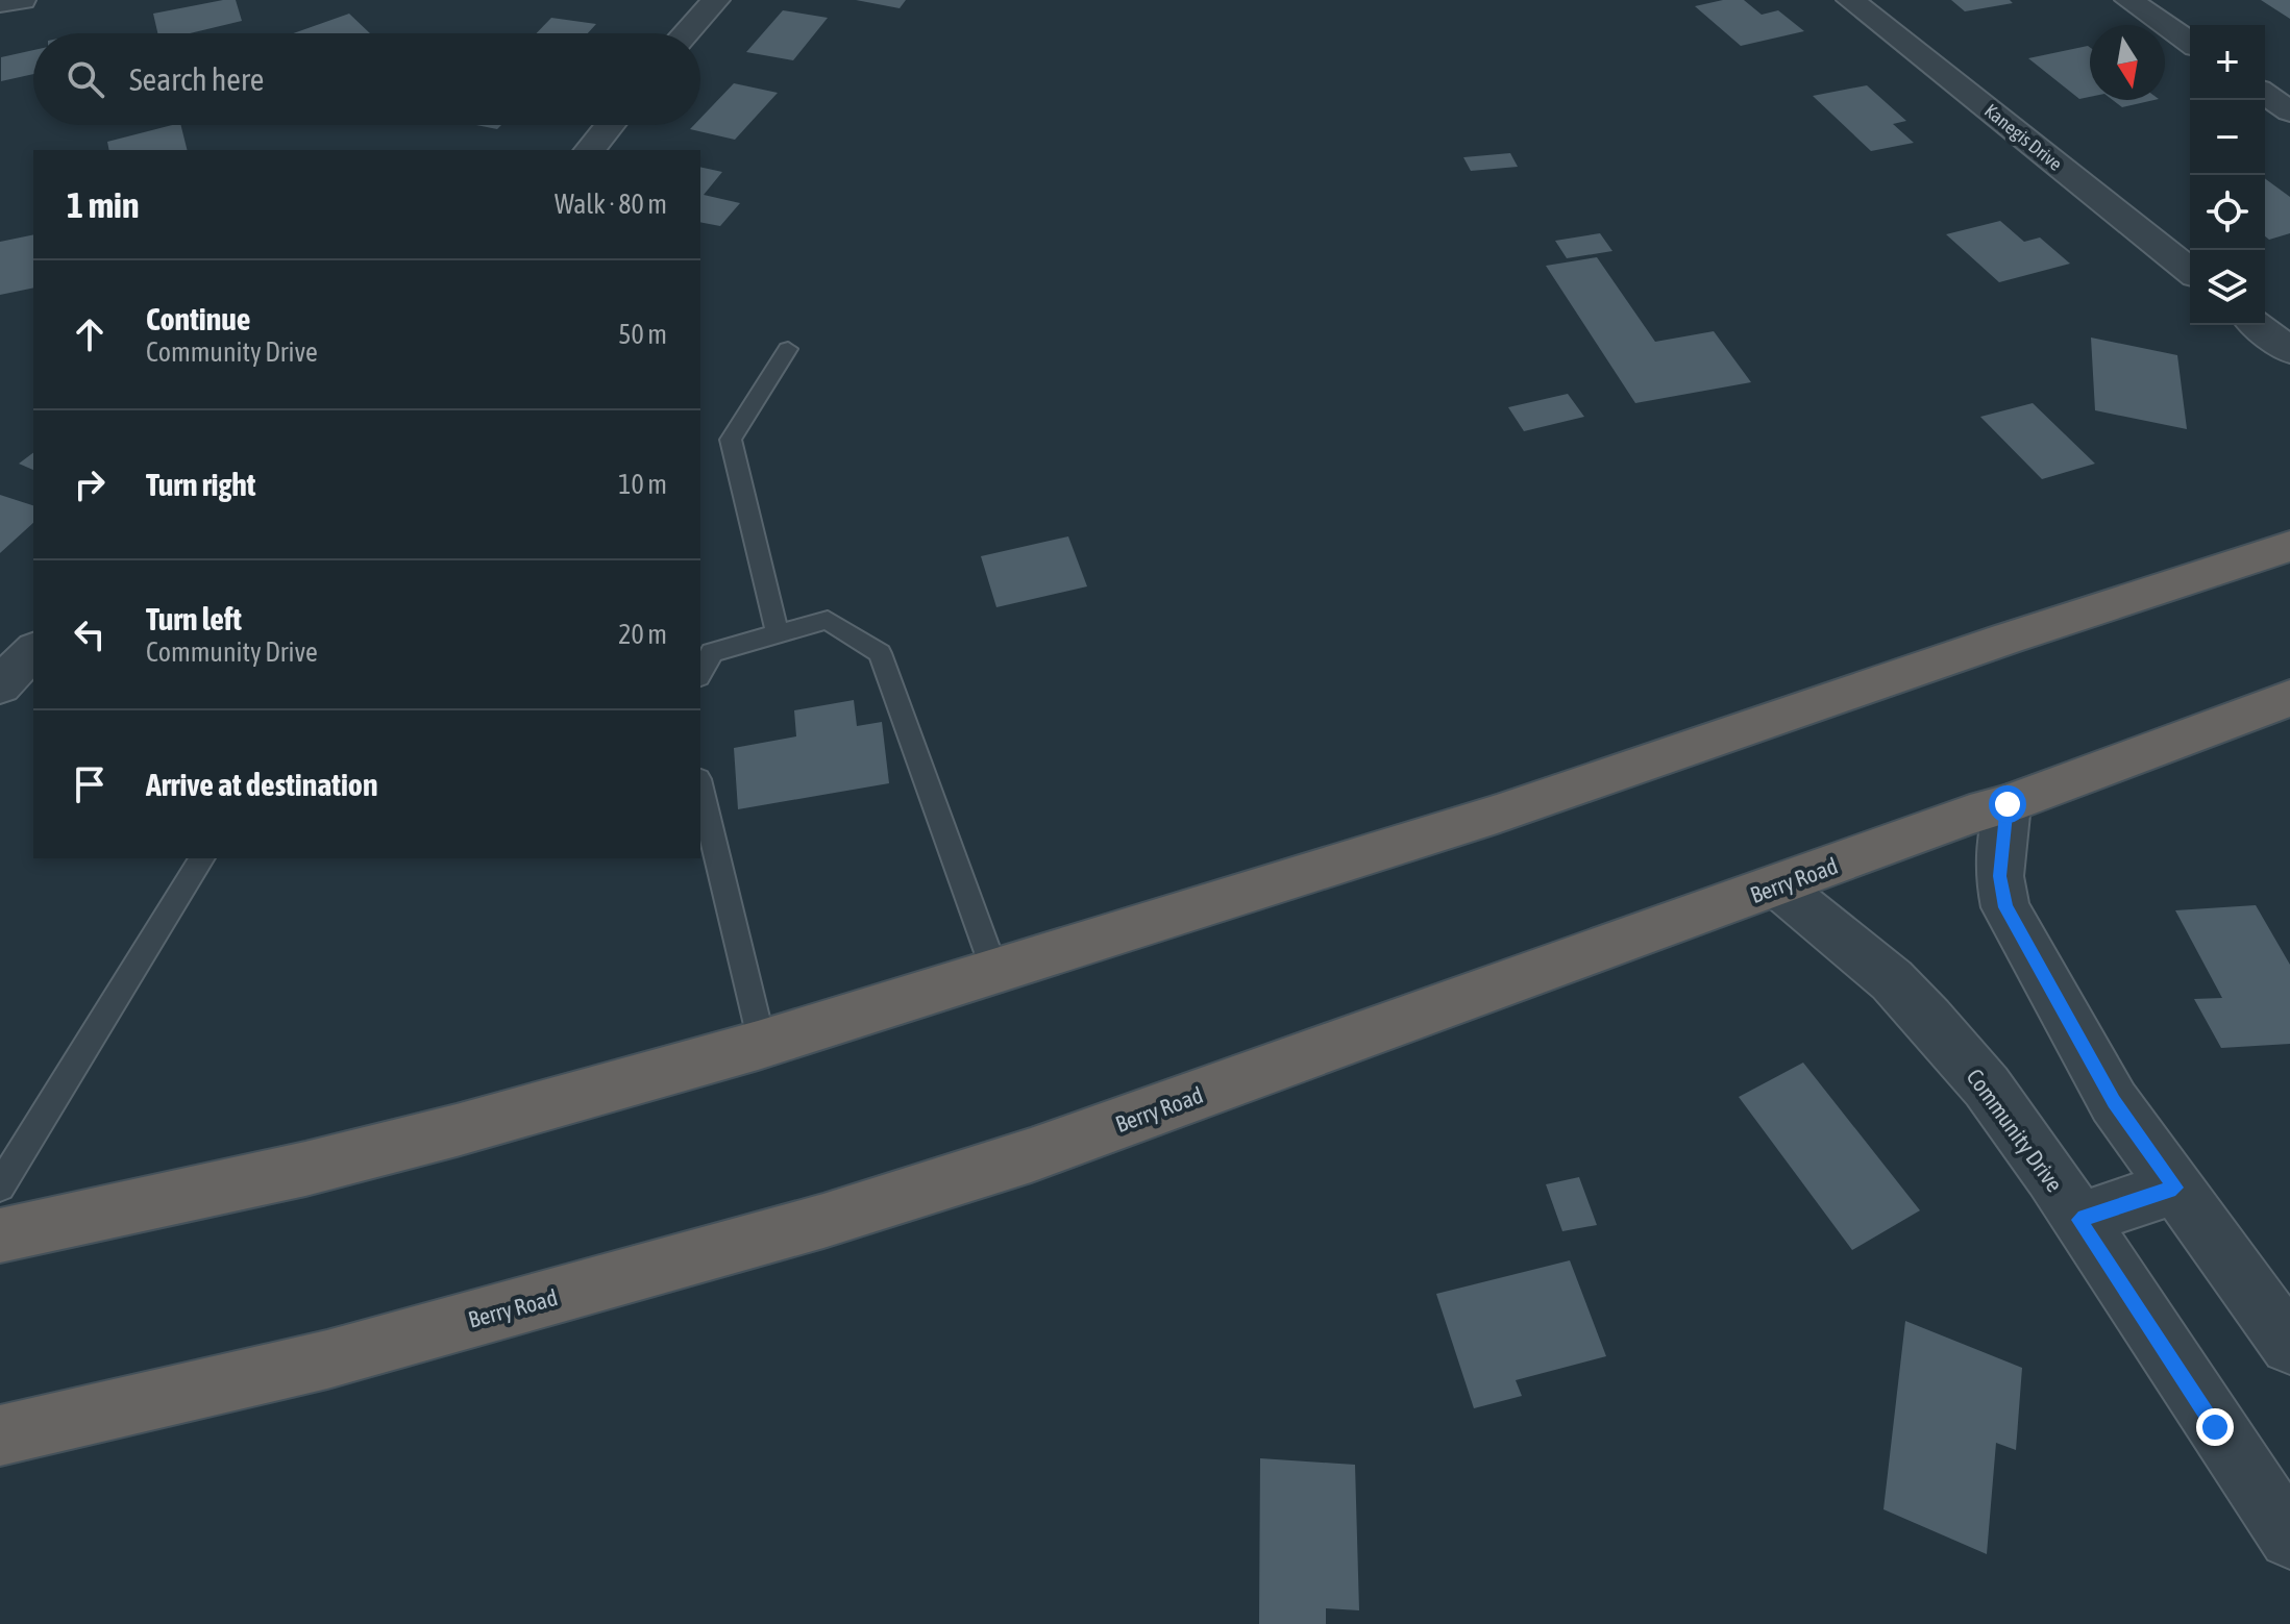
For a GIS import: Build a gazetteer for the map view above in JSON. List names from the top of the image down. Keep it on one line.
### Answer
{"streets":{"highway":["Berry Road"],"street":["Kanegis Drive","Community Drive"]},"crossings":[["Berry Road","Community Drive"]],"north":"bottom","page":{"map_buttons":["+","−"],"search":"Search here","heading":["1 min","Walk · 80 m"],"list":[["Continue","Community Drive","50 m"],["Turn right","10 m"],["Turn left","Community Drive","20 m"],"Arrive at destination"]}}
